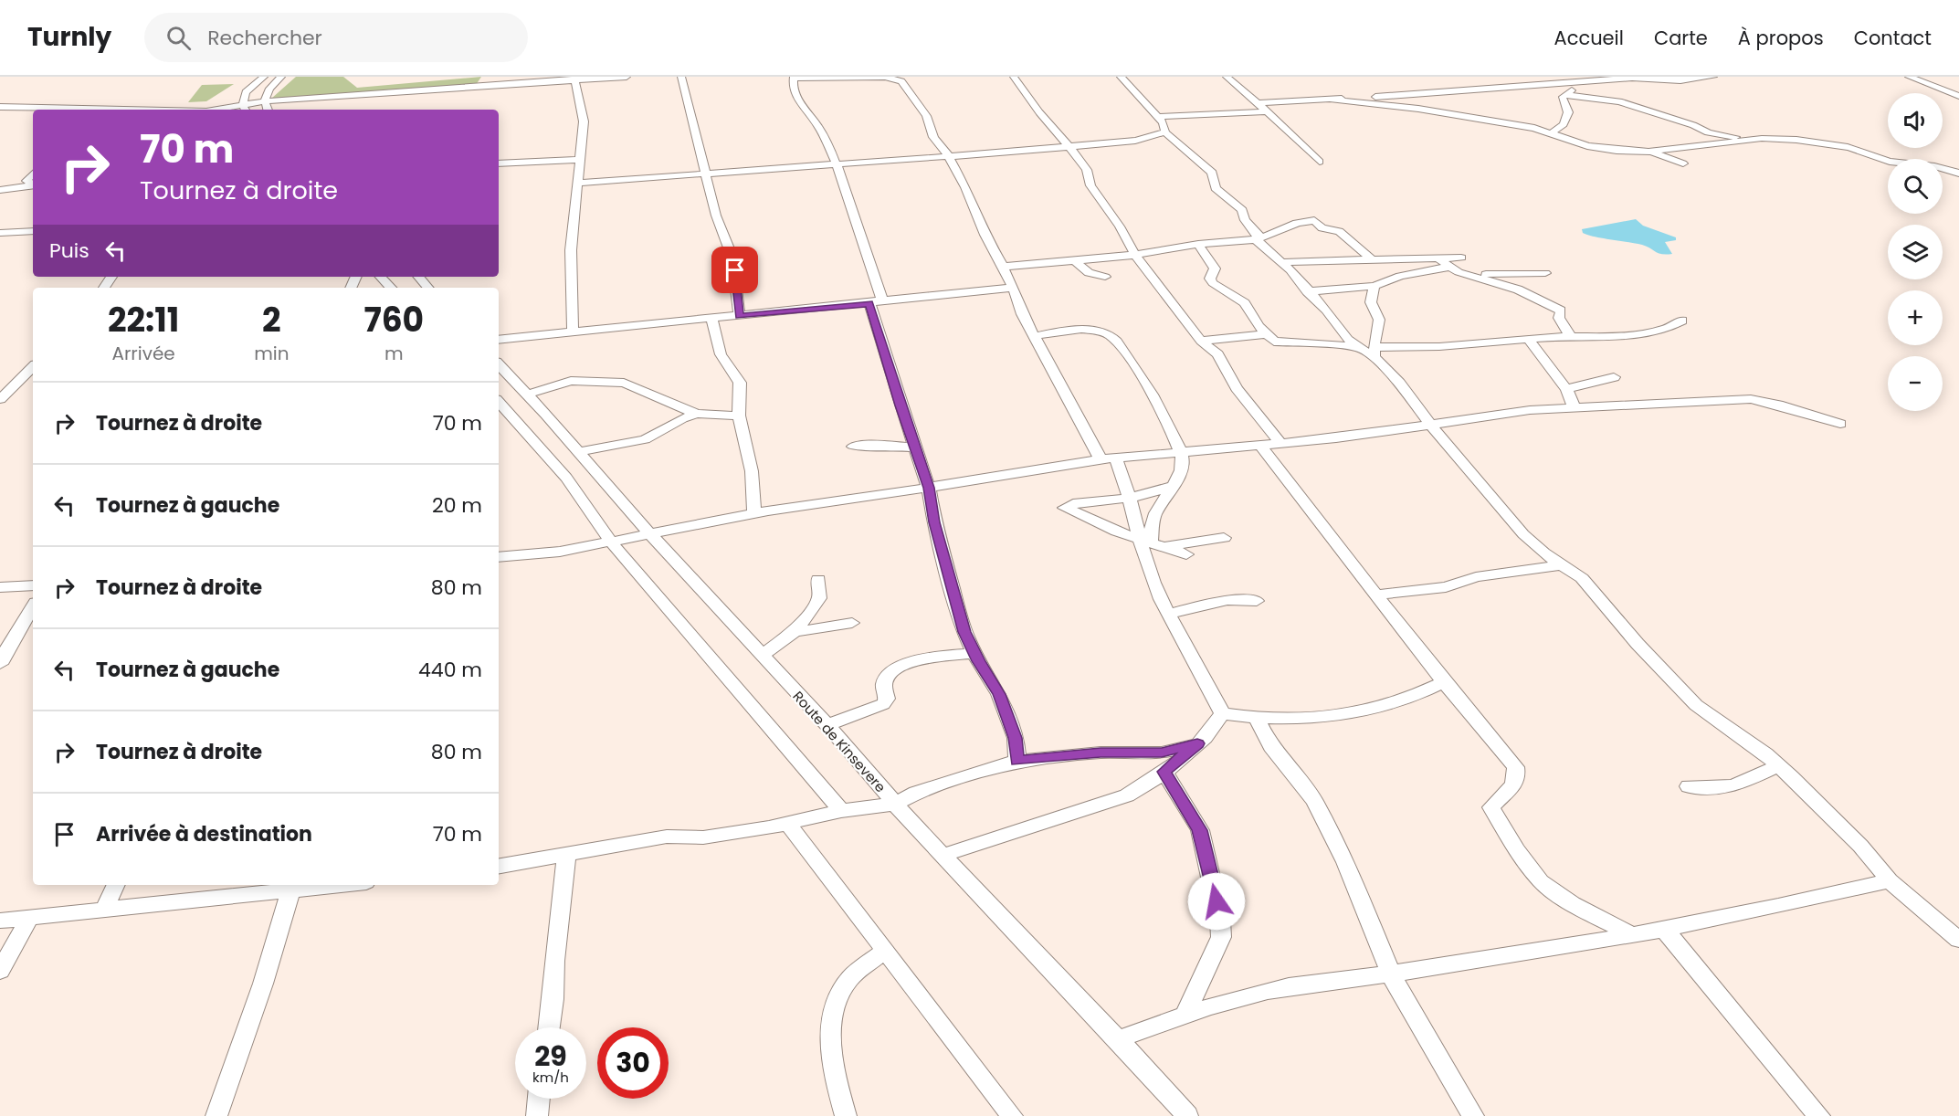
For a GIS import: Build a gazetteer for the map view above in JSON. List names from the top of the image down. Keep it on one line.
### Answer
{"streets":{"street":["Route de Kinsevere"]},"page":{"header":"Turnly","search":"Rechercher","nav":["Accueil","Carte","À propos","Contact"],"map_buttons":["+","−"],"turn":["70 m","Tournez à droite"],"then":"Puis","eta":["22:11","Arrivée","2","min","760","m"],"list":[{"name":"Tournez à droite","value":"70 m"},{"name":"Tournez à gauche","value":"20 m"},{"name":"Tournez à droite","value":"80 m"},{"name":"Tournez à gauche","value":"440 m"},{"name":"Tournez à droite","value":"80 m"},{"name":"Arrivée à destination","value":"70 m"}],"speed":"29 km/h","limit":"30"}}
